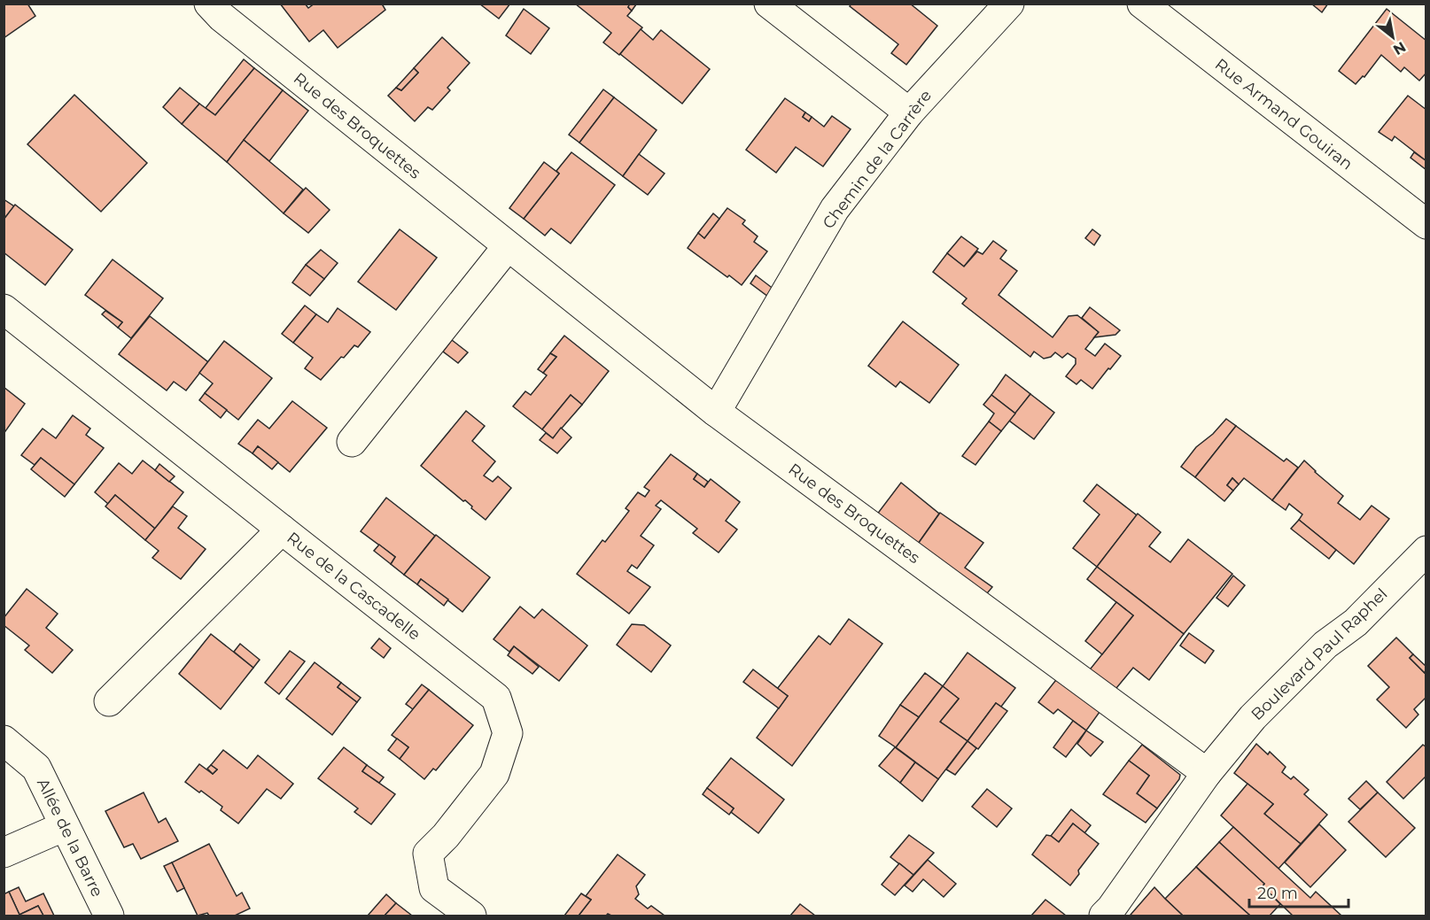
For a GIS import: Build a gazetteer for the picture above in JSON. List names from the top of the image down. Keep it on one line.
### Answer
{"streets":{"street":["Rue Armand Gouiran","Rue des Broquettes","Chemin de la Carrère","Rue de la Cascadelle","Boulevard Paul Raphel","Allée de la Barre"]},"crossings":[["Rue des Broquettes","Chemin de la Carrère"],["Rue des Broquettes","Boulevard Paul Raphel"]],"scale_bar":"20 m","north":"bottom right"}
